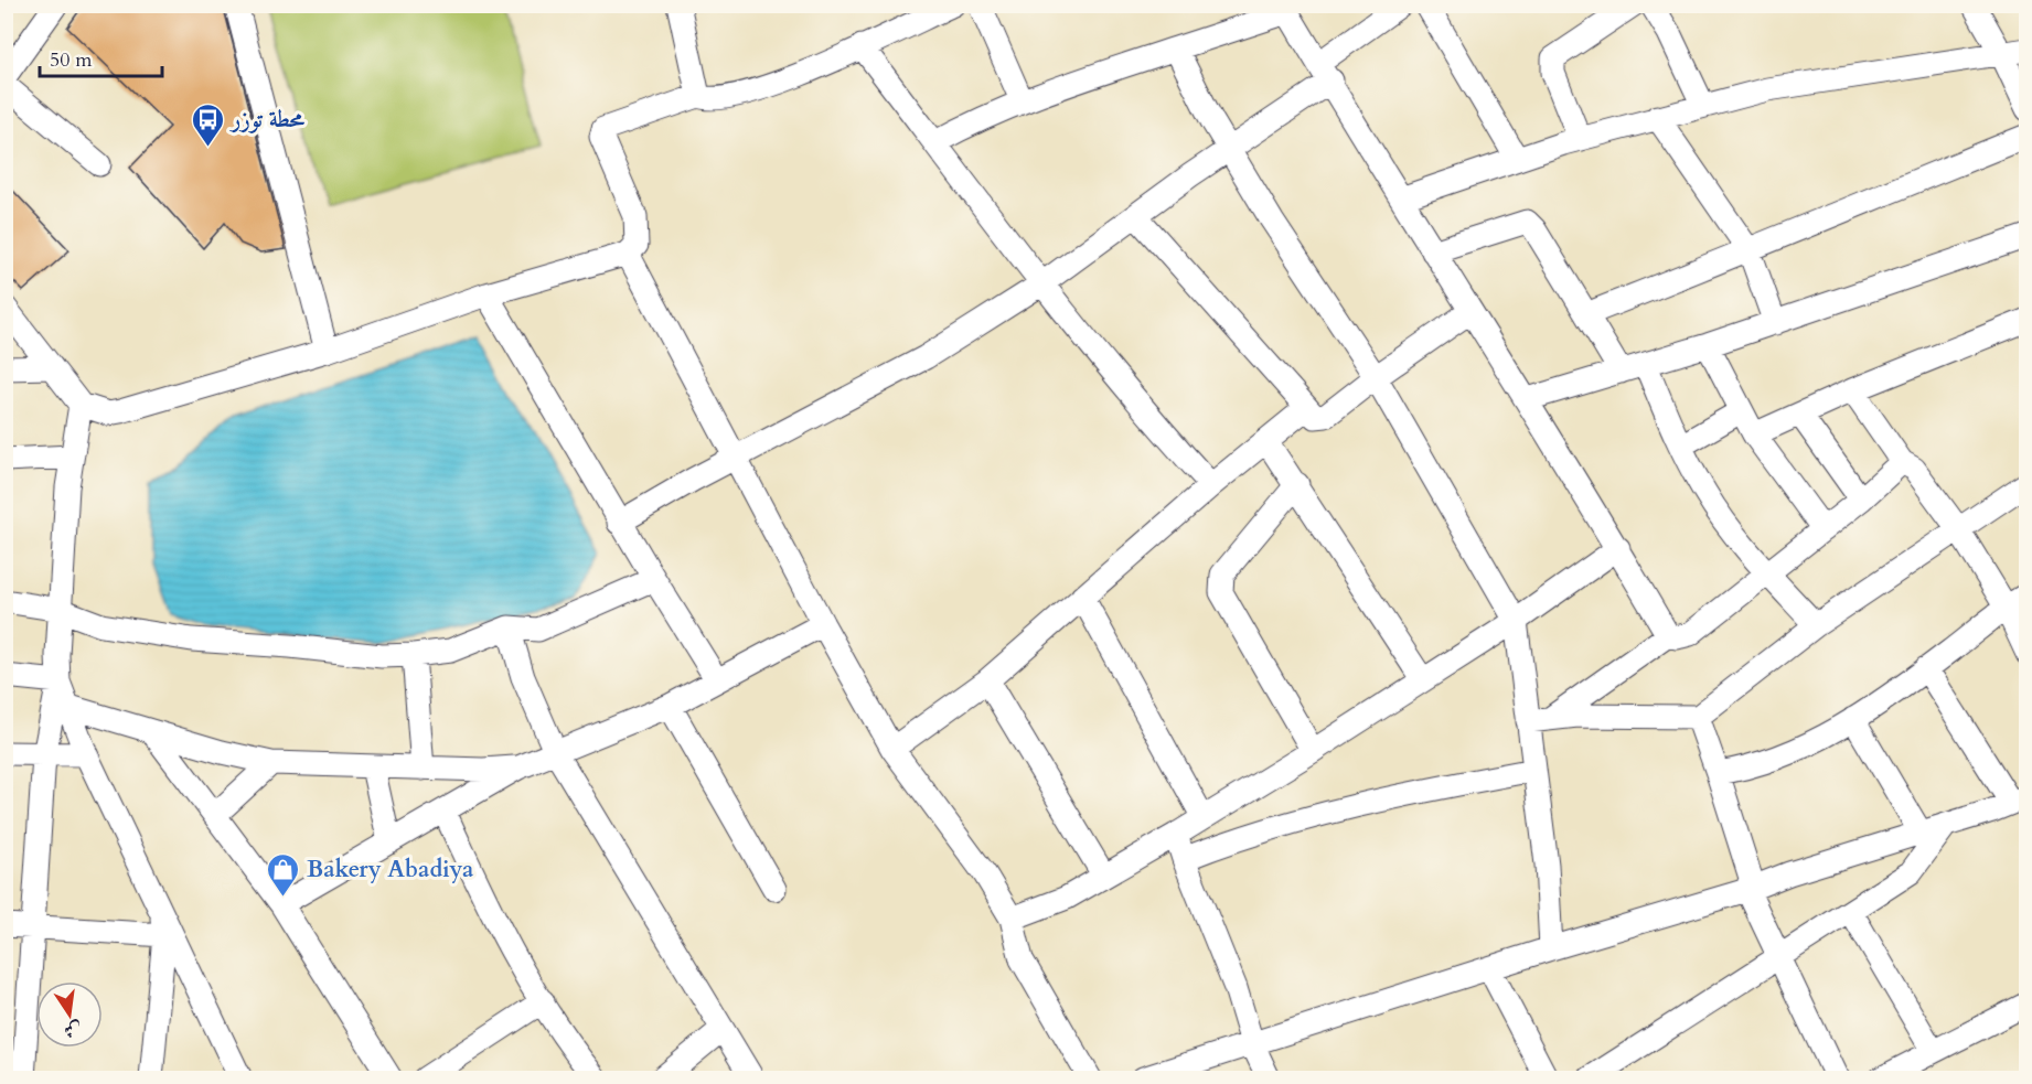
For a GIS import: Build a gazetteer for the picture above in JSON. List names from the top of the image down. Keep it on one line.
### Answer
{"places":{"bus stop":["محطة توزر"],"shop":["Bakery Abadiya"]},"scale_bar":"50 m","north":"bottom"}
